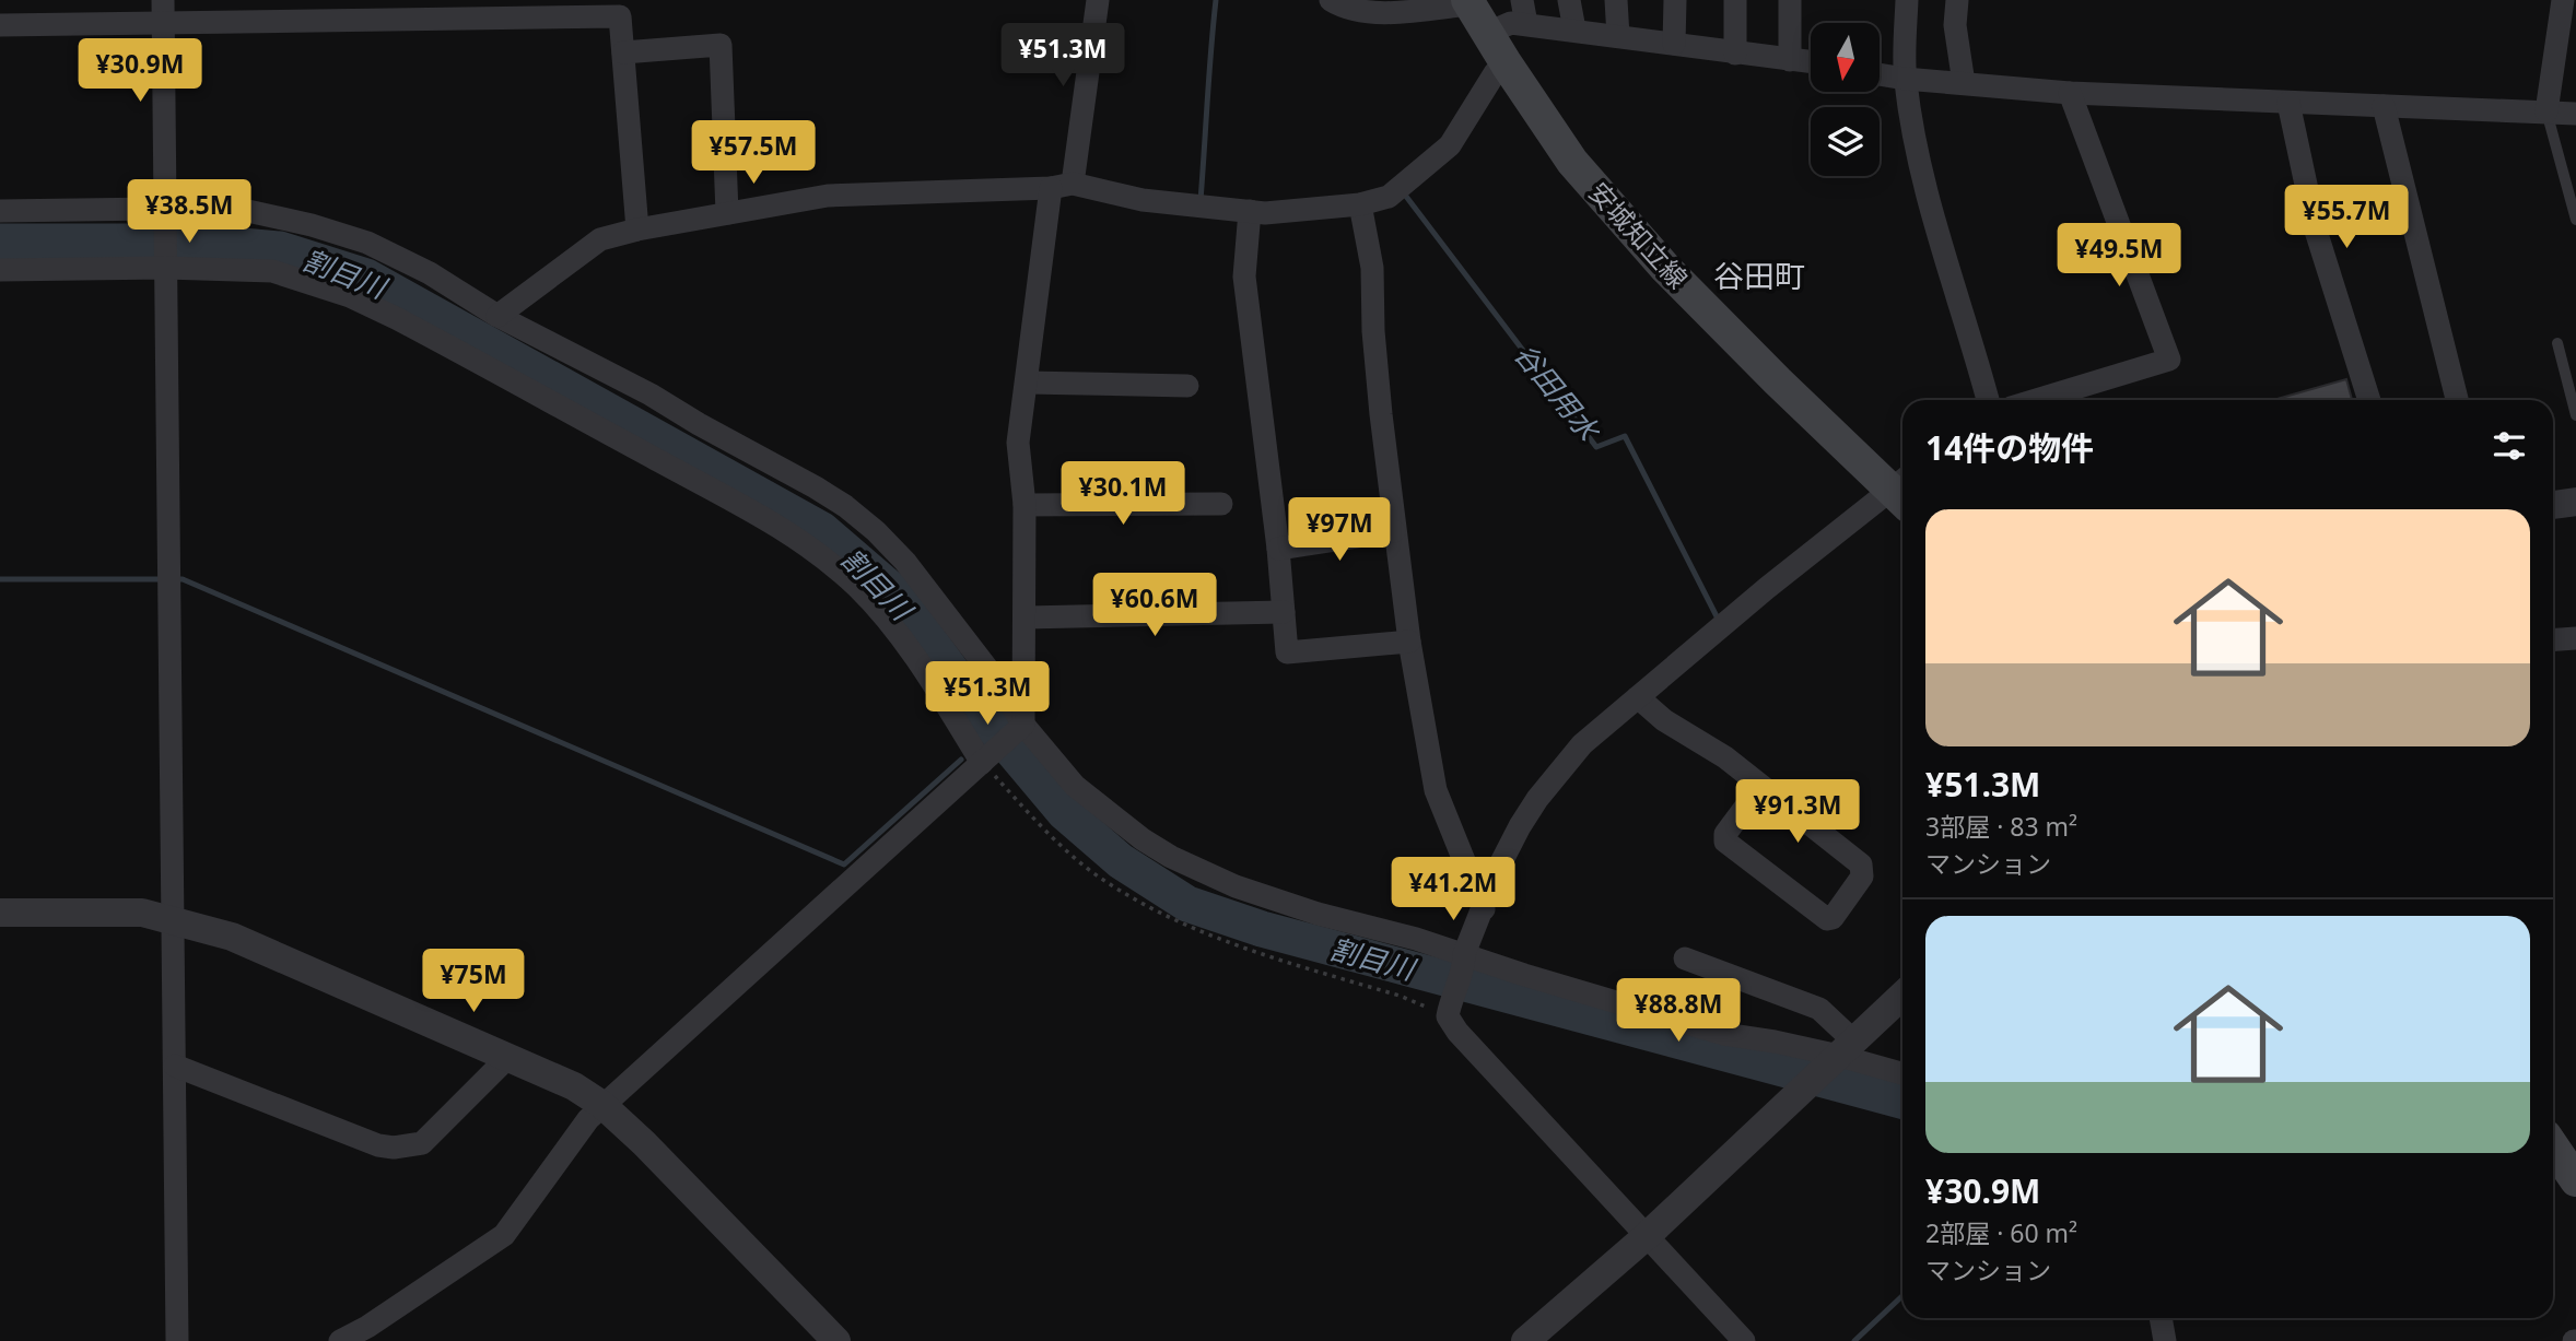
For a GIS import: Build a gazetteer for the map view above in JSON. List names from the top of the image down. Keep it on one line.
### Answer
{"streets":{"main road":["安城知立線"]},"districts":["谷田町"],"water":["割目川","谷田用水"],"north":"bottom","page":{"price":["¥51.3M","¥30.9M","¥57.5M","¥38.5M","¥55.7M","¥49.5M","¥30.1M","¥97M","¥60.6M","¥51.3M","¥91.3M","¥41.2M","¥75M","¥88.8M"],"heading":"14件の物件","list":[{"name":"¥51.3M","note":"3部屋 · 83 m² · マンション"},{"name":"¥30.9M","note":"2部屋 · 60 m² · マンション"}]}}
